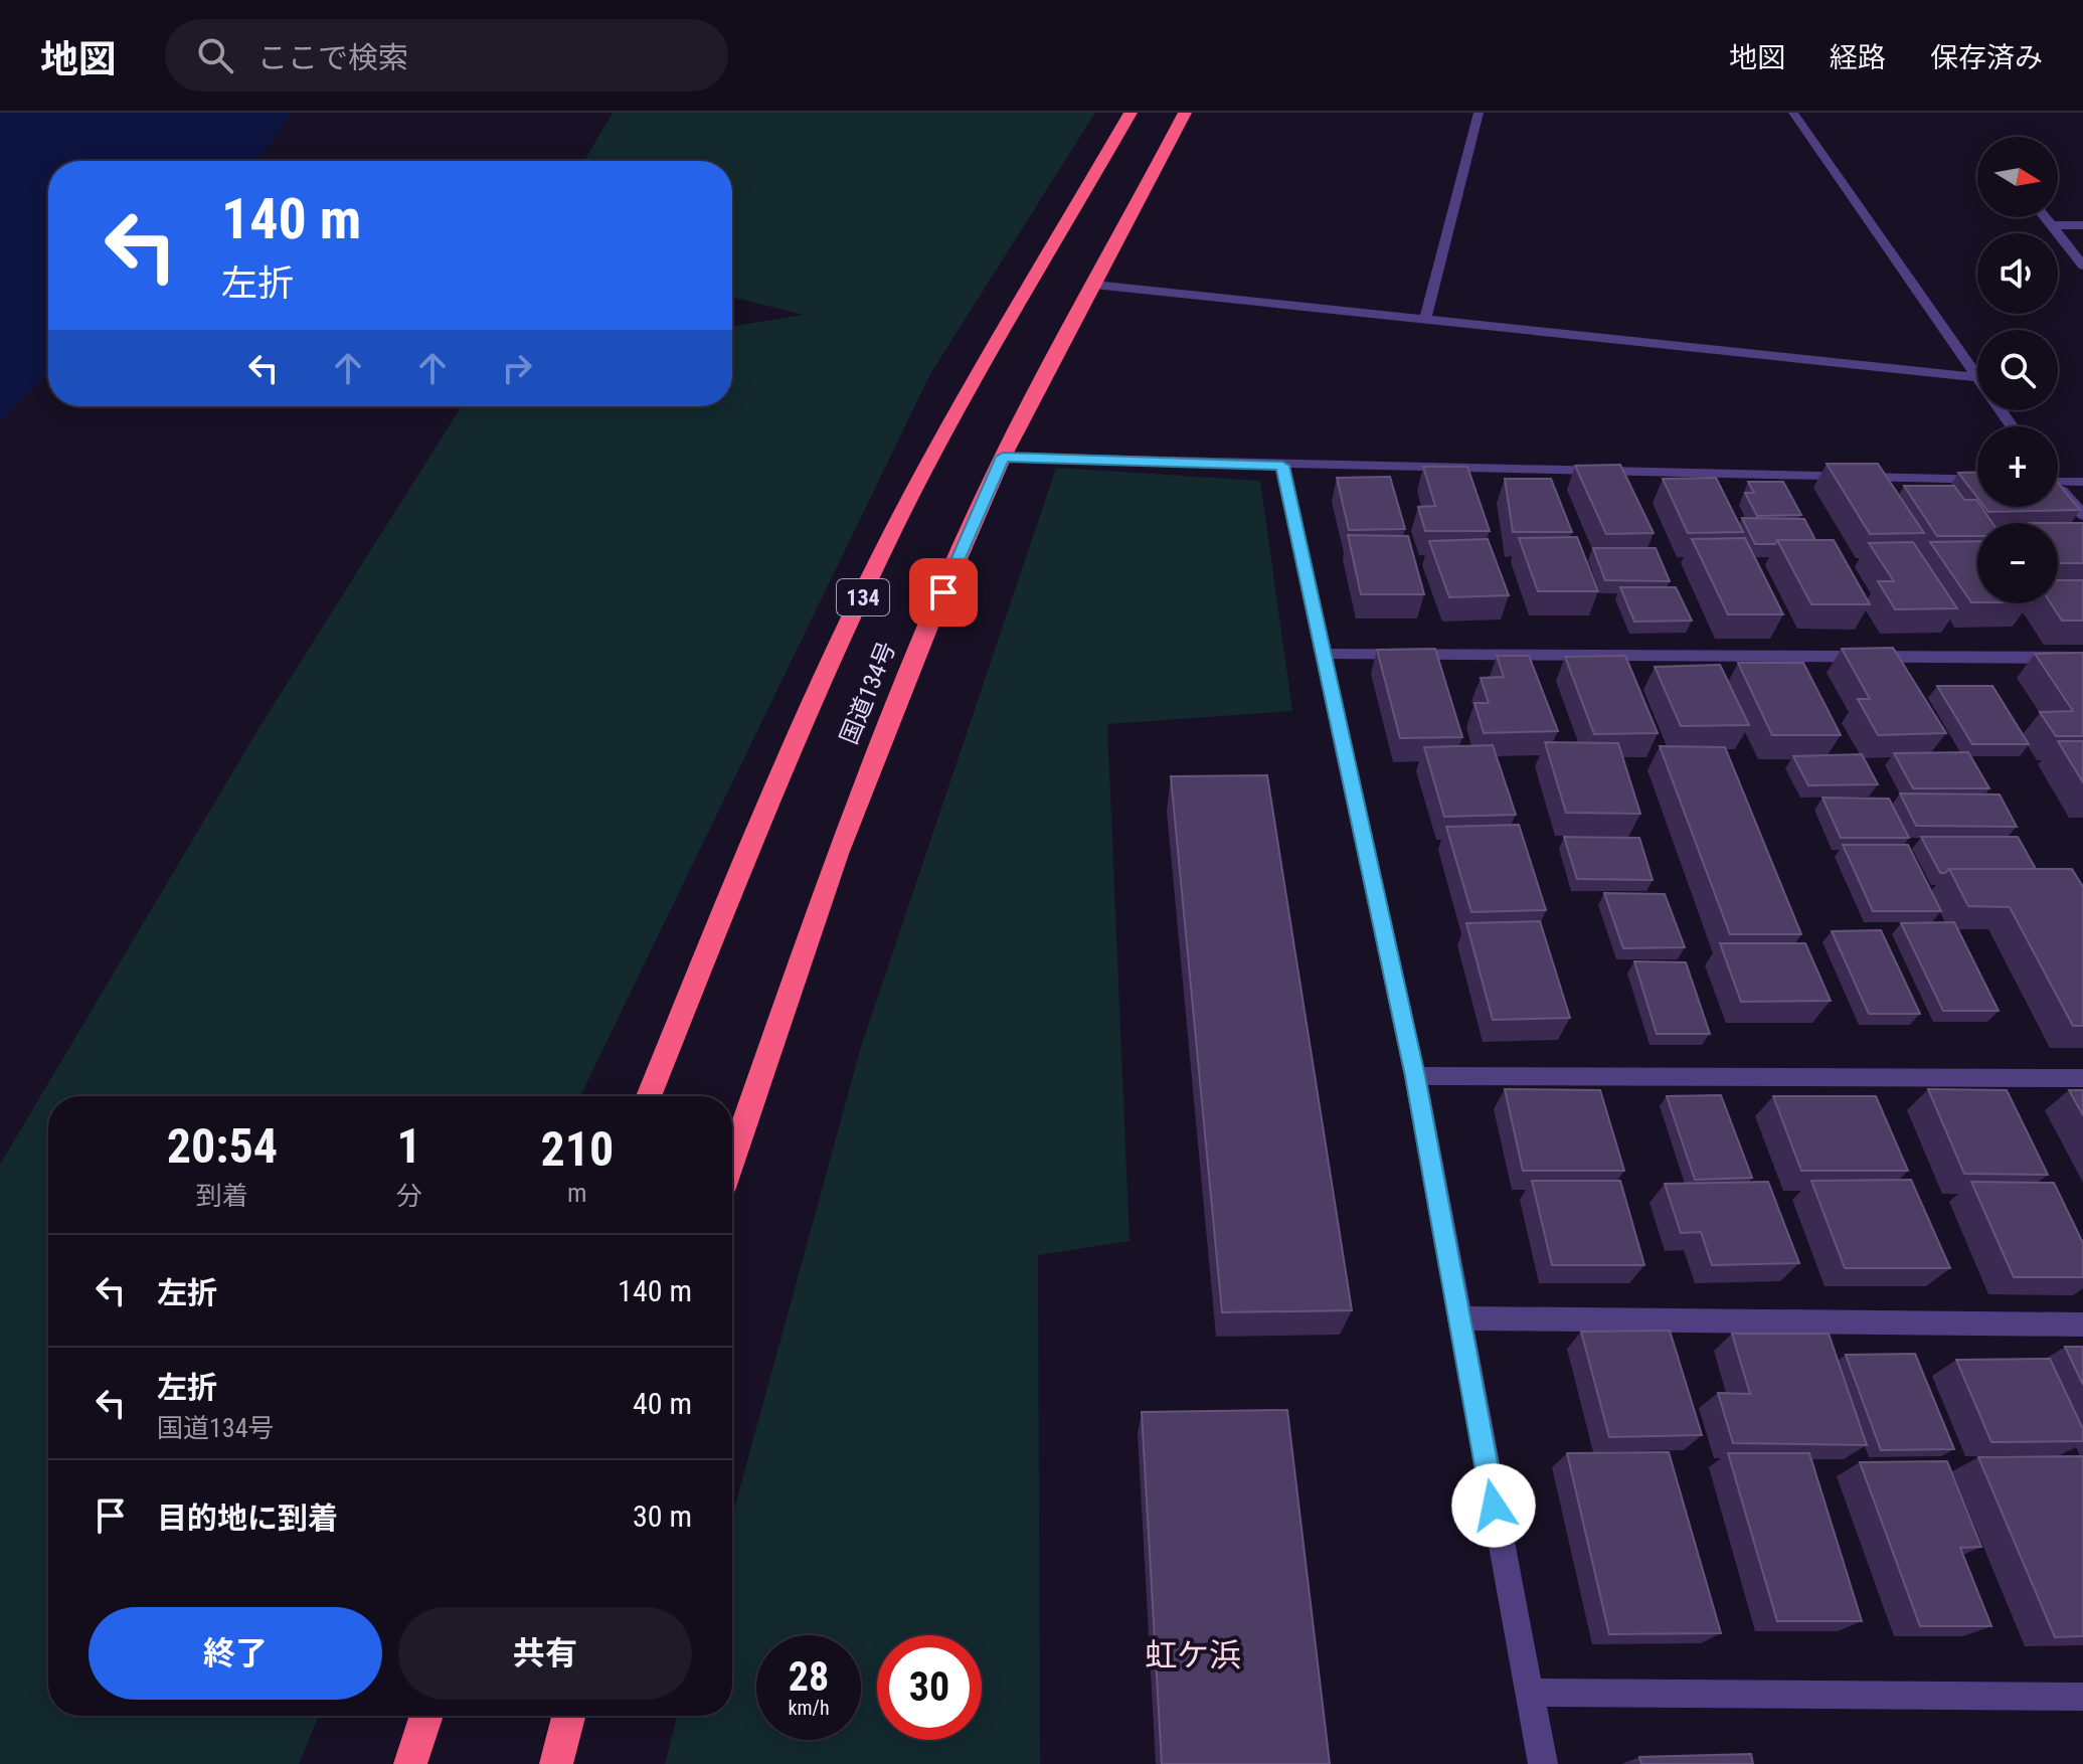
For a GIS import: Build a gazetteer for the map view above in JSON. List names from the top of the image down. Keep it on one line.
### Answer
{"streets":{"highway":["134","国道134号"]},"districts":["虹ケ浜"],"north":"right","page":{"header":"地図","search":"ここで検索","nav":["地図","経路","保存済み"],"map_buttons":["+","−"],"turn":["140 m","左折"],"eta":["20:54","到着","1","分","210","m"],"list":[{"name":"左折","value":"140 m"},{"name":"左折","note":"国道134号","value":"40 m"},{"name":"目的地に到着","value":"30 m"}],"buttons":["終了","共有"],"speed":"28 km/h","limit":"30"}}
